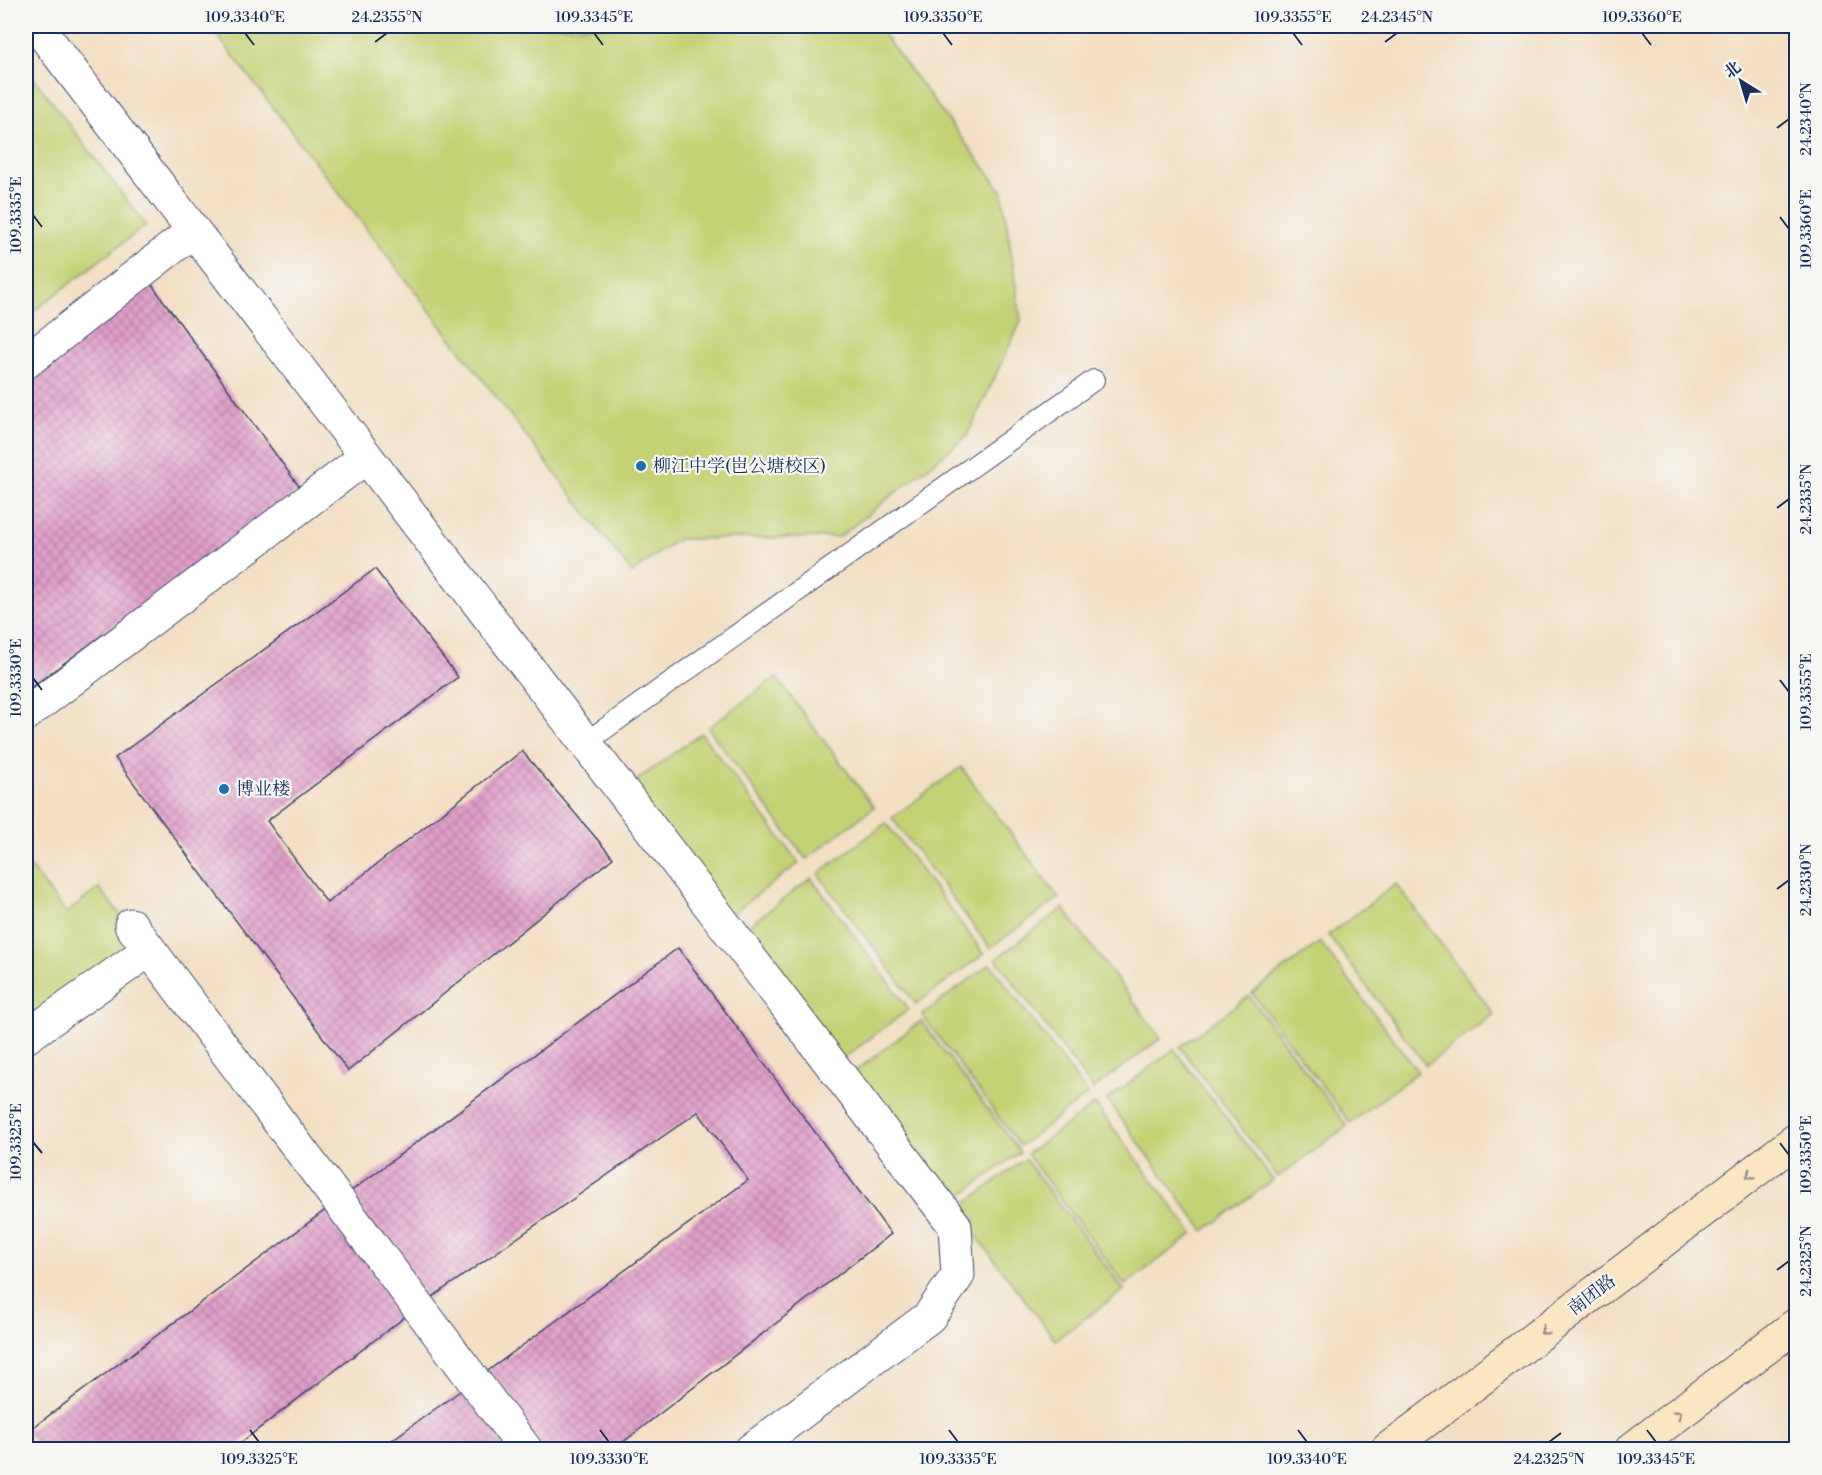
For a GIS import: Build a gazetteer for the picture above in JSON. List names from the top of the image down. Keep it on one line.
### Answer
{"streets":{"main road":["南团路"]},"places":["柳江中学(岜公塘校区)","博业楼"],"north":"top left","coordinates":["109.3340°E","24.2355°N","109.3345°E","109.3350°E","109.3355°E","24.2345°N","109.3360°E","24.2340°N","109.3335°E","24.2335°N","109.3330°E","24.2330°N","109.3325°E","24.2325°N"]}
